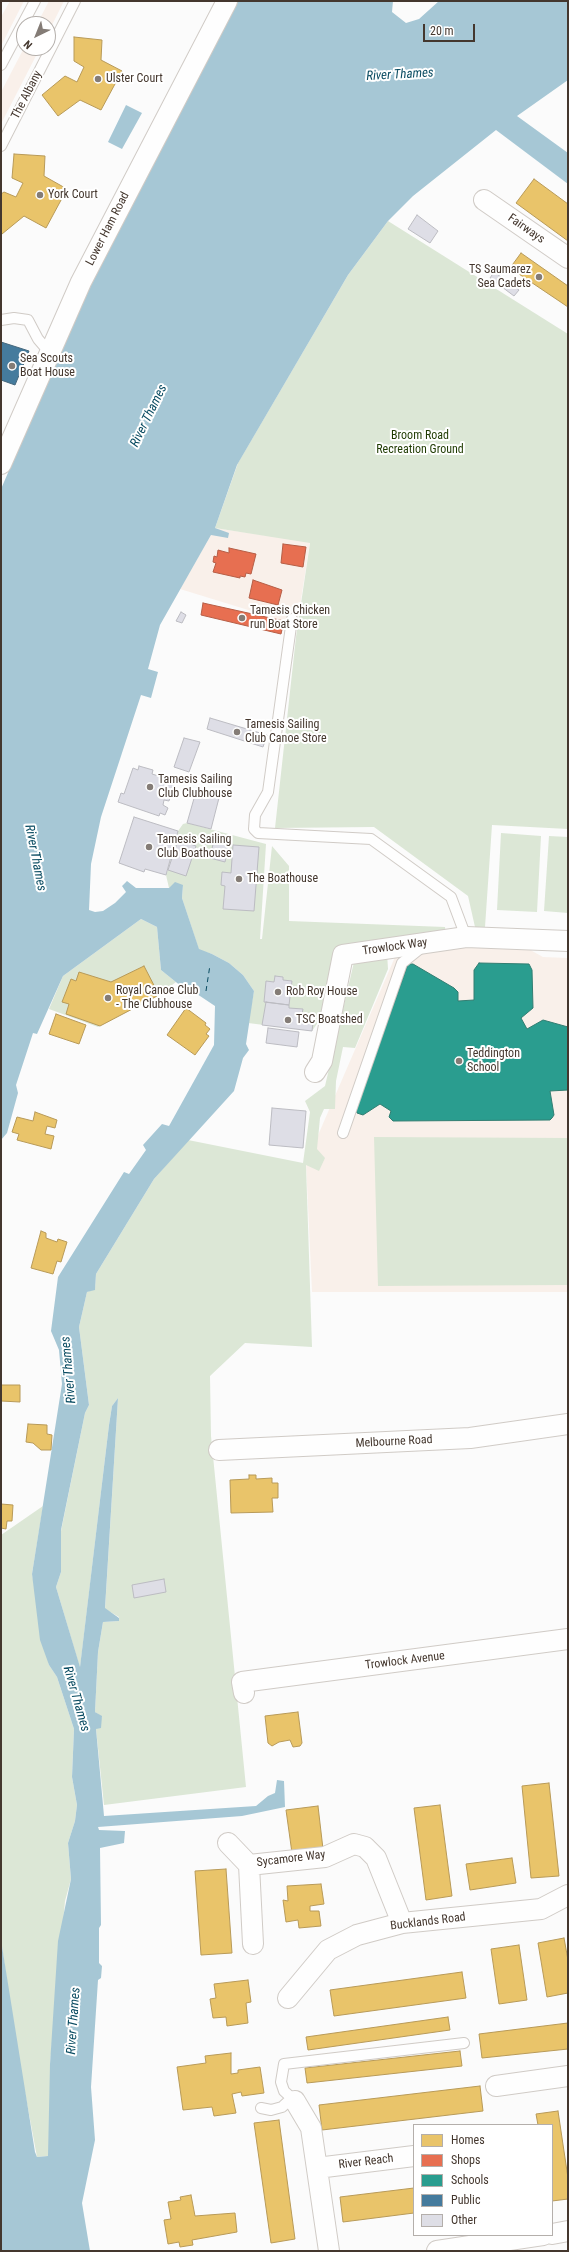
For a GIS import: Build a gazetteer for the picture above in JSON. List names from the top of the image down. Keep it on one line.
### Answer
{"streets":{"street":["Lower Ham Road","Fairways","Trowlock Way","Melbourne Road","Trowlock Avenue","Sycamore Way","Bucklands Road","River Reach"],"lane":["The Albany"]},"crossings":[["Sycamore Way","Bucklands Road"]],"water":["River Thames"],"parks":["Broom Road Recreation Ground"],"places":["Ulster Court","York Court","TS Saumarez Sea Cadets","Sea Scouts Boat House","Tamesis Chicken run Boat Store","Tamesis Sailing Club Canoe Store","Tamesis Sailing Club Clubhouse","Tamesis Sailing Club Boathouse","The Boathouse","Rob Roy House","Royal Canoe Club - The Clubhouse","TSC Boatshed","Teddington School"],"legend":["Homes","Shops","Schools","Public","Other"],"scale_bar":"20 m","north":"bottom left"}
